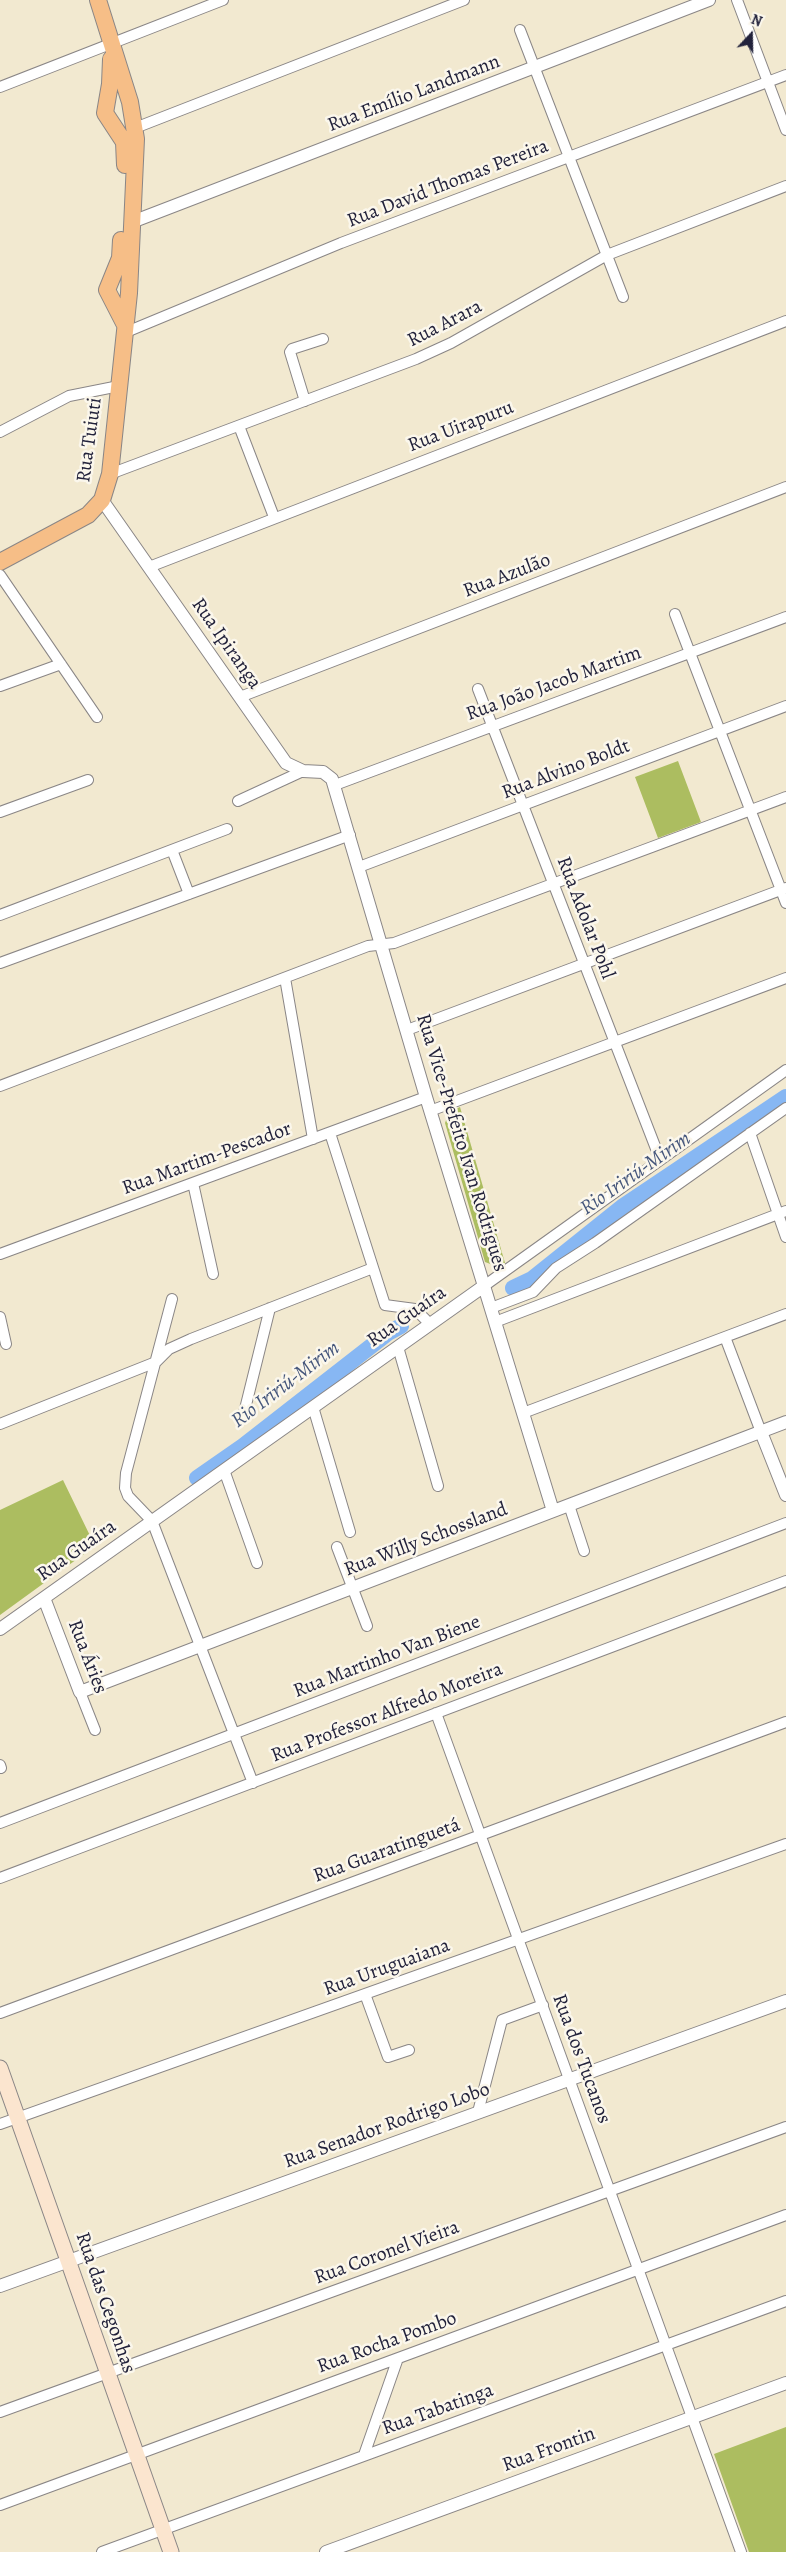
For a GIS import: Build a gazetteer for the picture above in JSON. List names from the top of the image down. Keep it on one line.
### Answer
{"streets":{"main road":["Rua Tuiuti","Rua das Cegonhas"],"street":["Rua Emílio Landmann","Rua David Thomas Pereira","Rua Arara","Rua Uirapuru","Rua Azulão","Rua Ipiranga","Rua João Jacob Martim","Rua Alvino Boldt","Rua Adolar Pohl","Rua Vice-Prefeito Ivan Rodrigues","Rua Martim-Pescador","Rua Guaíra","Rua Willy Schossland","Rua Áries","Rua Martinho Van Biene","Rua Professor Alfredo Moreira","Rua Guaratinguetá","Rua Uruguaiana","Rua dos Tucanos","Rua Senador Rodrigo Lobo","Rua Coronel Vieira","Rua Rocha Pombo","Rua Tabatinga","Rua Frontin"]},"crossings":[["Rua Emílio Landmann","Rua Tuiuti"],["Rua David Thomas Pereira","Rua Tuiuti"],["Rua Arara","Rua Tuiuti"],["Rua Uirapuru","Rua Ipiranga"],["Rua Tuiuti","Rua Ipiranga"],["Rua Azulão","Rua Ipiranga"],["Rua Ipiranga","Rua João Jacob Martim"],["Rua Ipiranga","Rua Vice-Prefeito Ivan Rodrigues"],["Rua João Jacob Martim","Rua Adolar Pohl"],["Rua João Jacob Martim","Rua Vice-Prefeito Ivan Rodrigues"],["Rua Alvino Boldt","Rua Adolar Pohl"],["Rua Alvino Boldt","Rua Vice-Prefeito Ivan Rodrigues"],["Rua Adolar Pohl","Rua Guaíra"],["Rua Vice-Prefeito Ivan Rodrigues","Rua Martim-Pescador"],["Rua Vice-Prefeito Ivan Rodrigues","Rua Guaíra"],["Rua Vice-Prefeito Ivan Rodrigues","Rua Willy Schossland"],["Rua Guaíra","Rua Áries"],["Rua Willy Schossland","Rua Áries"],["Rua Professor Alfredo Moreira","Rua dos Tucanos"],["Rua Guaratinguetá","Rua dos Tucanos"],["Rua Uruguaiana","Rua dos Tucanos"],["Rua Uruguaiana","Rua das Cegonhas"],["Rua dos Tucanos","Rua Senador Rodrigo Lobo"],["Rua dos Tucanos","Rua Coronel Vieira"],["Rua dos Tucanos","Rua Rocha Pombo"],["Rua dos Tucanos","Rua Tabatinga"],["Rua dos Tucanos","Rua Frontin"],["Rua Senador Rodrigo Lobo","Rua das Cegonhas"],["Rua Coronel Vieira","Rua das Cegonhas"],["Rua das Cegonhas","Rua Rocha Pombo"],["Rua das Cegonhas","Rua Tabatinga"]],"water":["Rio Iririú-Mirim"],"north":"top"}
